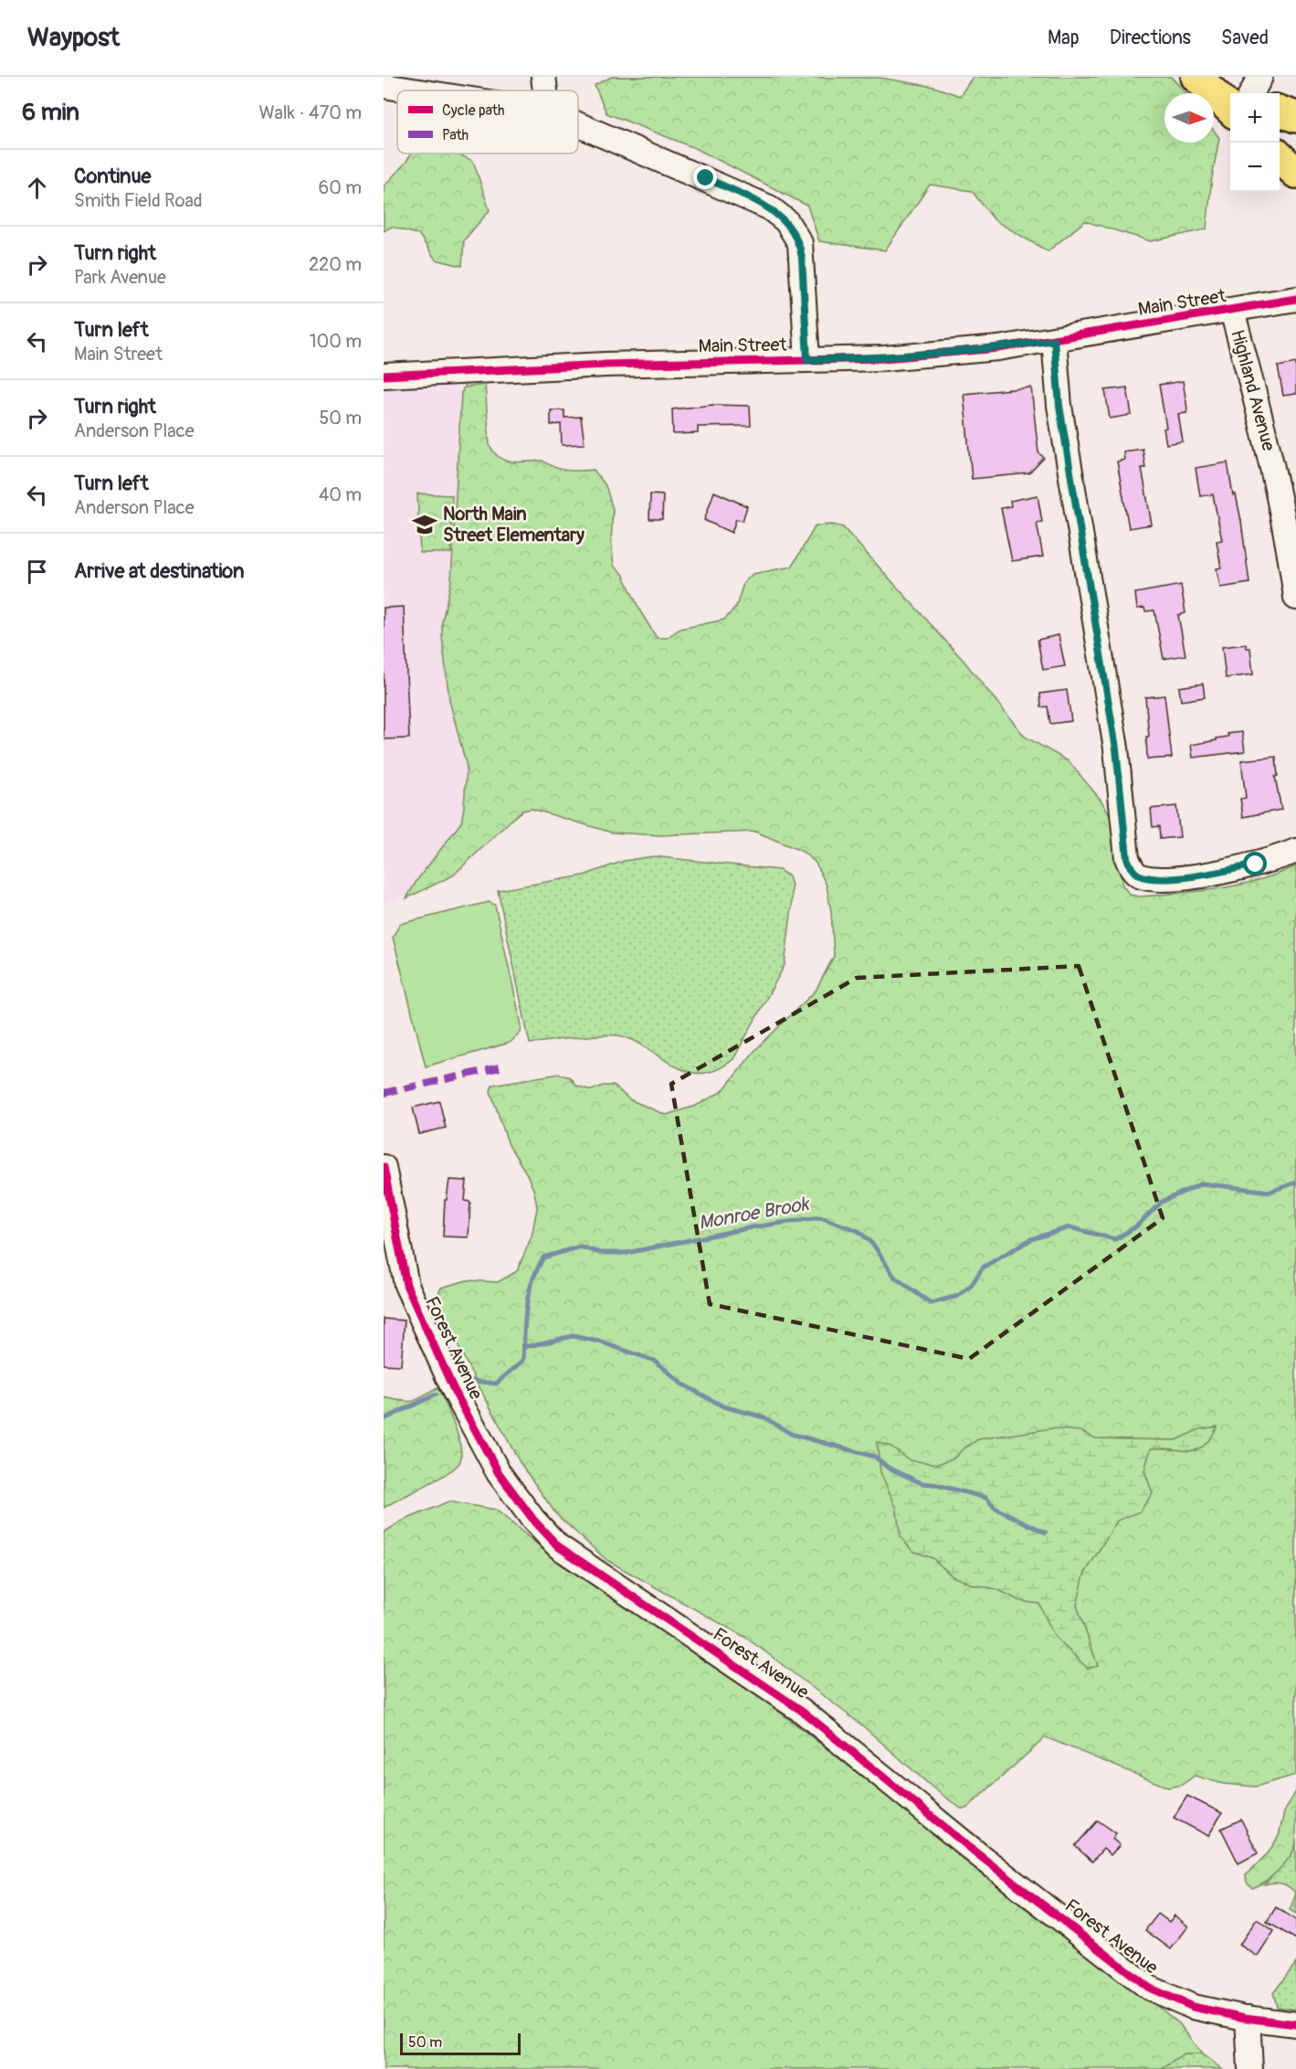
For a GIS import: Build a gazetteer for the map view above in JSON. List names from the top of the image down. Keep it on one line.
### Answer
{"streets":{"street":["Main Street","Highland Avenue","Forest Avenue"]},"crossings":[["Main Street","Highland Avenue"]],"water":["Monroe Brook"],"places":{"school or university":["North Main Street Elementary"]},"legend":["Cycle path","Path"],"scale_bar":"50 m","north":"right","page":{"header":"Waypost","nav":["Map","Directions","Saved"],"heading":["6 min","Walk · 470 m"],"map_buttons":["+","−"],"list":[["Continue","Smith Field Road","60 m"],["Turn right","Park Avenue","220 m"],["Turn left","Main Street","100 m"],["Turn right","Anderson Place","50 m"],["Turn left","Anderson Place","40 m"],"Arrive at destination"],"scale":"50 m"}}
